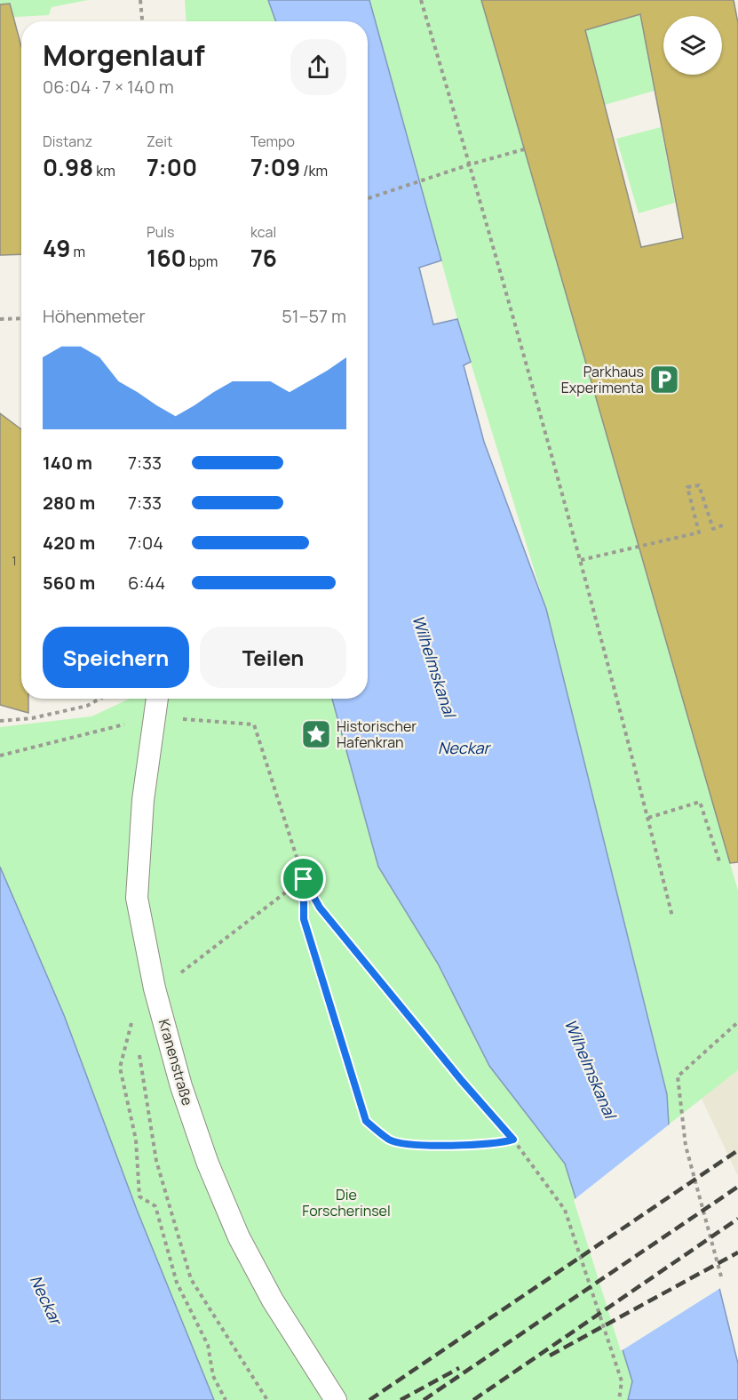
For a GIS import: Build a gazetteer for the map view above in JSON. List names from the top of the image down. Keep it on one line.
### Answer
{"streets":{"lane":["Kranenstraße"]},"water":["Wilhelmskanal","Neckar"],"parks":["Die Forscherinsel"],"places":{"parking":["Parkhaus Experimenta"],"place":["Historischer Hafenkran"]},"house_numbers":["1"],"page":{"heading":["Morgenlauf","06:04 · 7 × 140 m"],"stats":[["Distanz","0.98 km"],["Zeit","7:00"],["Tempo","7:09 /km"],["49 m"],["Puls","160 bpm"],["kcal","76"]],"chart":["Höhenmeter","51–57 m"],"list":[{"name":"140 m","note":"7:33"},{"name":"280 m","note":"7:33"},{"name":"420 m","note":"7:04"},{"name":"560 m","note":"6:44"}],"buttons":["Speichern","Teilen"]}}
